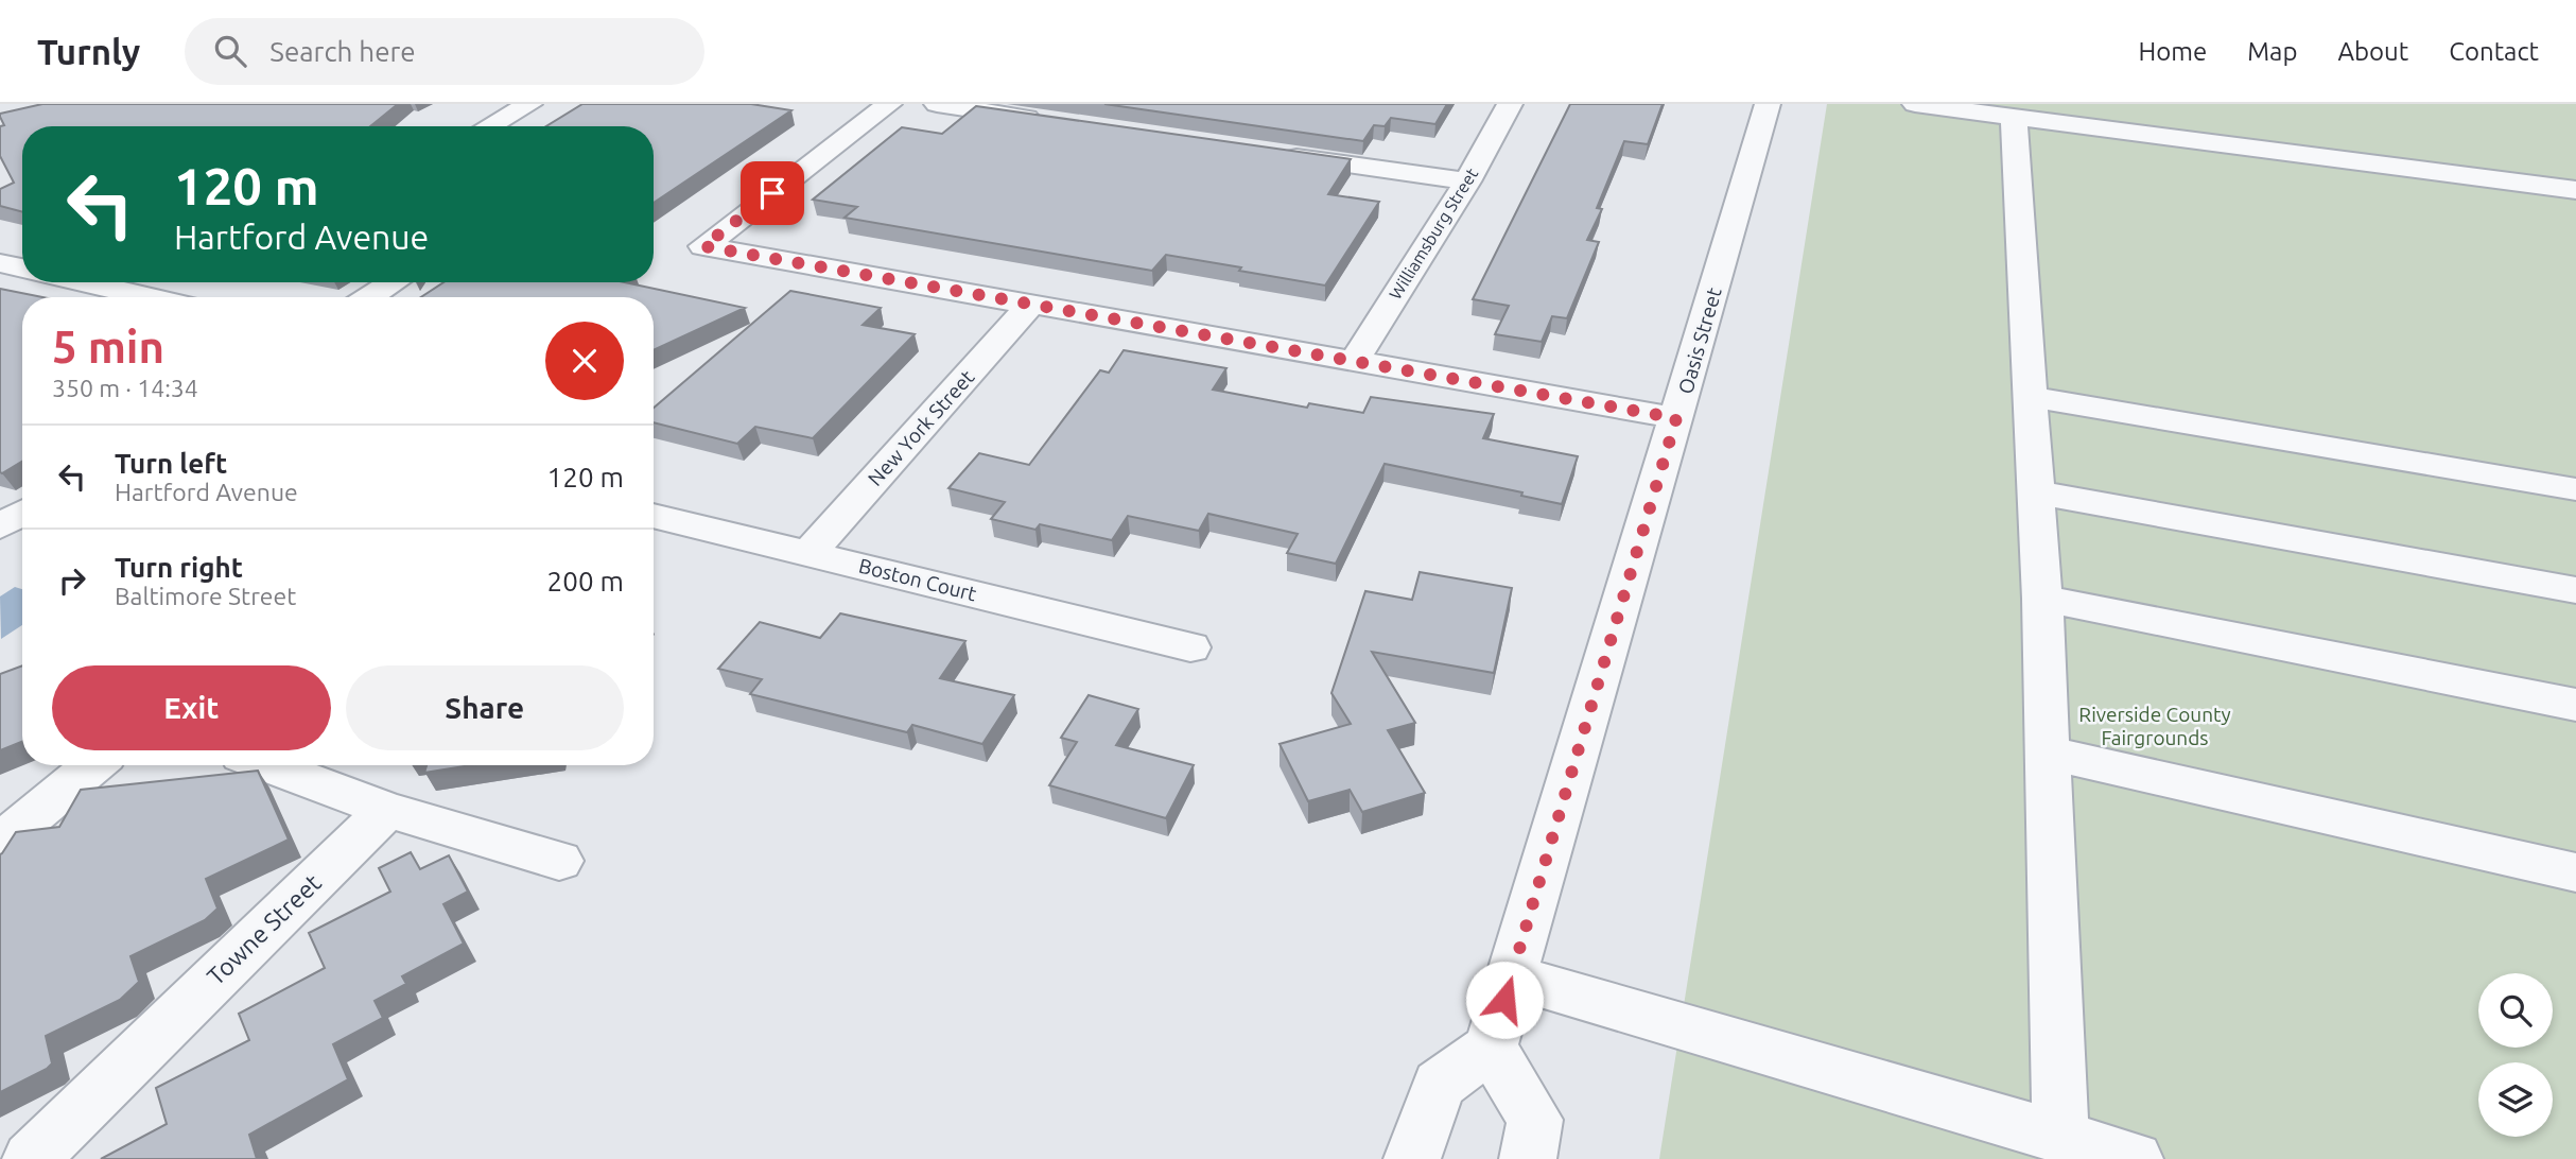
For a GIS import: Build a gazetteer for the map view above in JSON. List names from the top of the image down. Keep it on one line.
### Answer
{"streets":{"street":["Williamsburg Street","Oasis Street","New York Street","Boston Court","Towne Street"]},"crossings":[["New York Street","Boston Court"]],"parks":["Riverside County Fairgrounds"],"page":{"header":"Turnly","search":"Search here","nav":["Home","Map","About","Contact"],"turn":["120 m","Hartford Avenue"],"heading":["5 min","350 m · 14:34"],"list":[{"name":"Turn left","note":"Hartford Avenue","value":"120 m"},{"name":"Turn right","note":"Baltimore Street","value":"200 m"}],"buttons":["Exit","Share"]}}
